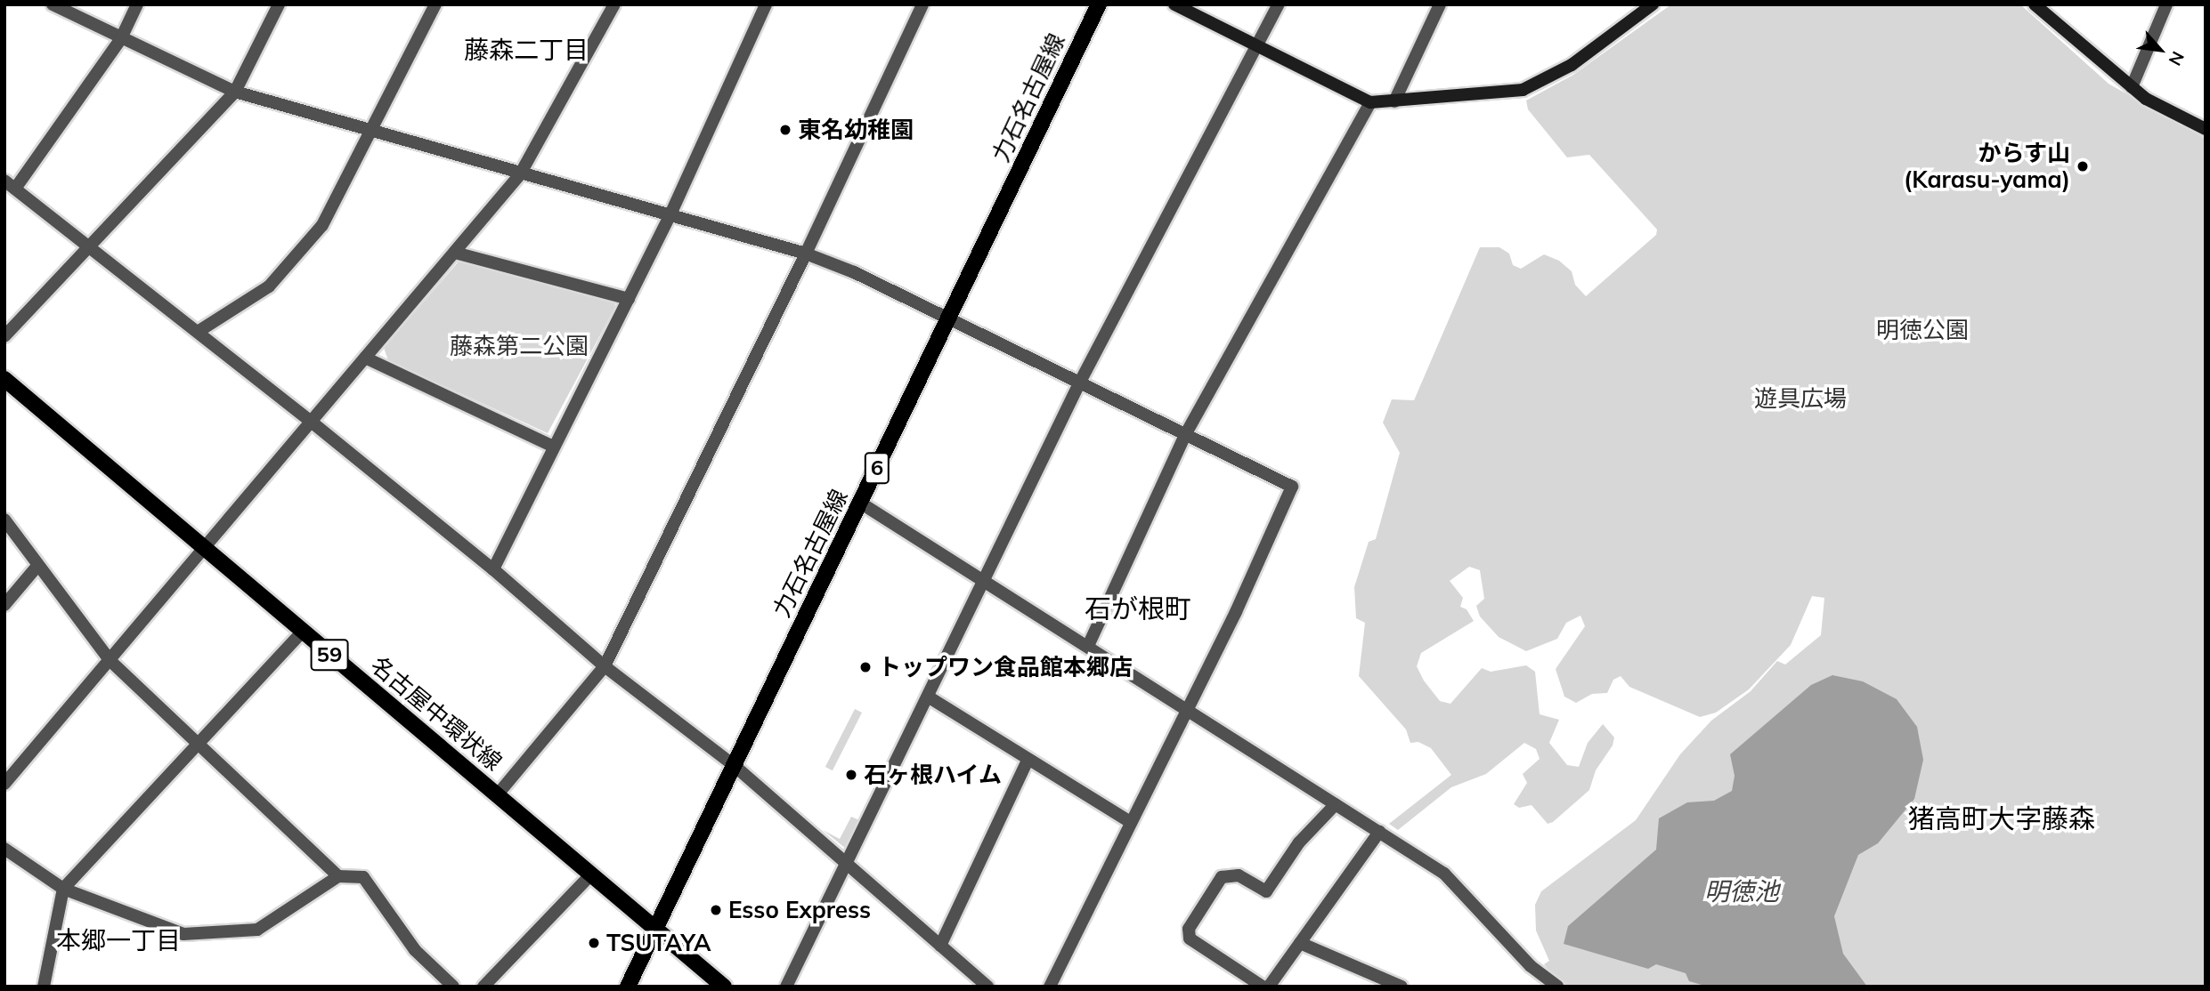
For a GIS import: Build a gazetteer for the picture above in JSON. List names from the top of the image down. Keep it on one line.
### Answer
{"streets":{"main road":["力石名古屋線","6","59","名古屋中環状線"]},"crossings":[["力石名古屋線","名古屋中環状線"]],"districts":["藤森二丁目","石が根町","猪高町大字藤森","本郷一丁目"],"water":["明徳池"],"parks":["明徳公園","藤森第二公園","遊具広場"],"places":["東名幼稚園","からす山 (Karasu-yama)","トップワン食品館本郷店","石ヶ根ハイム","Esso Express","TSUTAYA"],"north":"bottom right"}
